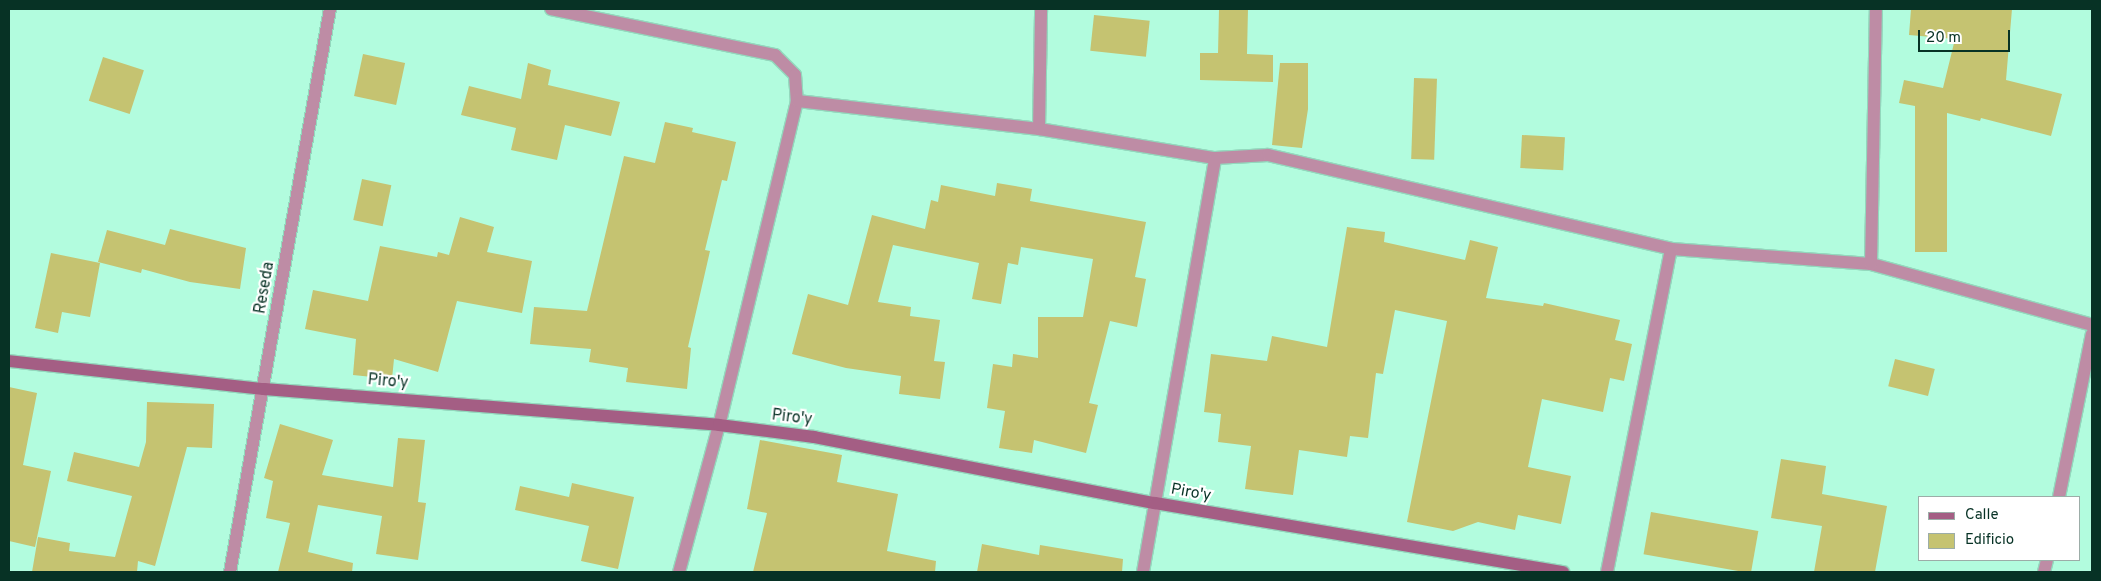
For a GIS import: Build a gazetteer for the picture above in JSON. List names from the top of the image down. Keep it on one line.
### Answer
{"streets":{"main road":["Piro'y"],"street":["Reseda"]},"crossings":[["Reseda","Piro'y"]],"legend":["Calle","Edificio"],"scale_bar":"20 m"}
